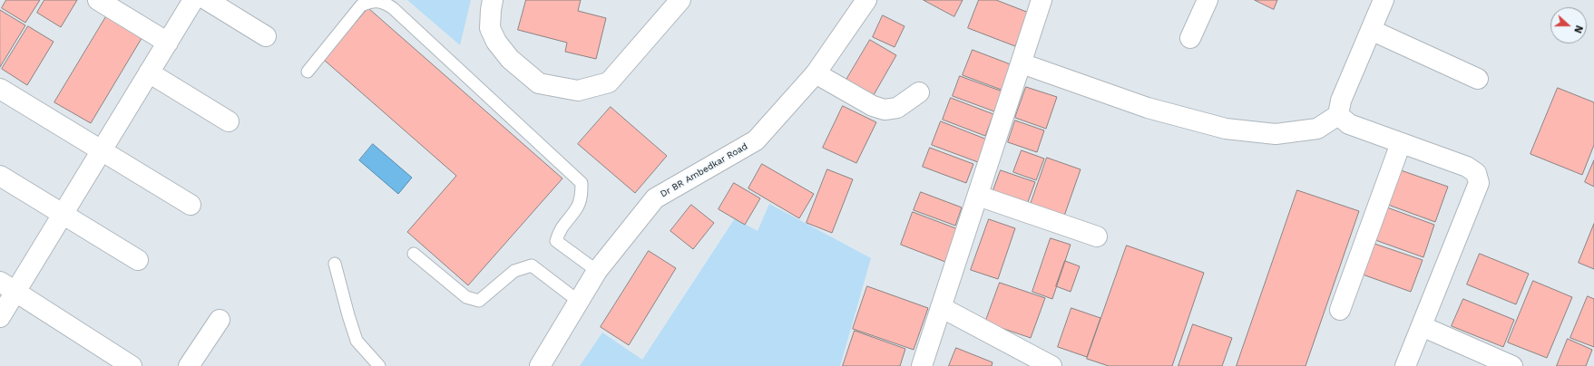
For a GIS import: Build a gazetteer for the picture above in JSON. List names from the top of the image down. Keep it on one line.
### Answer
{"streets":{"street":["Dr BR Ambedkar Road"]},"north":"right"}
